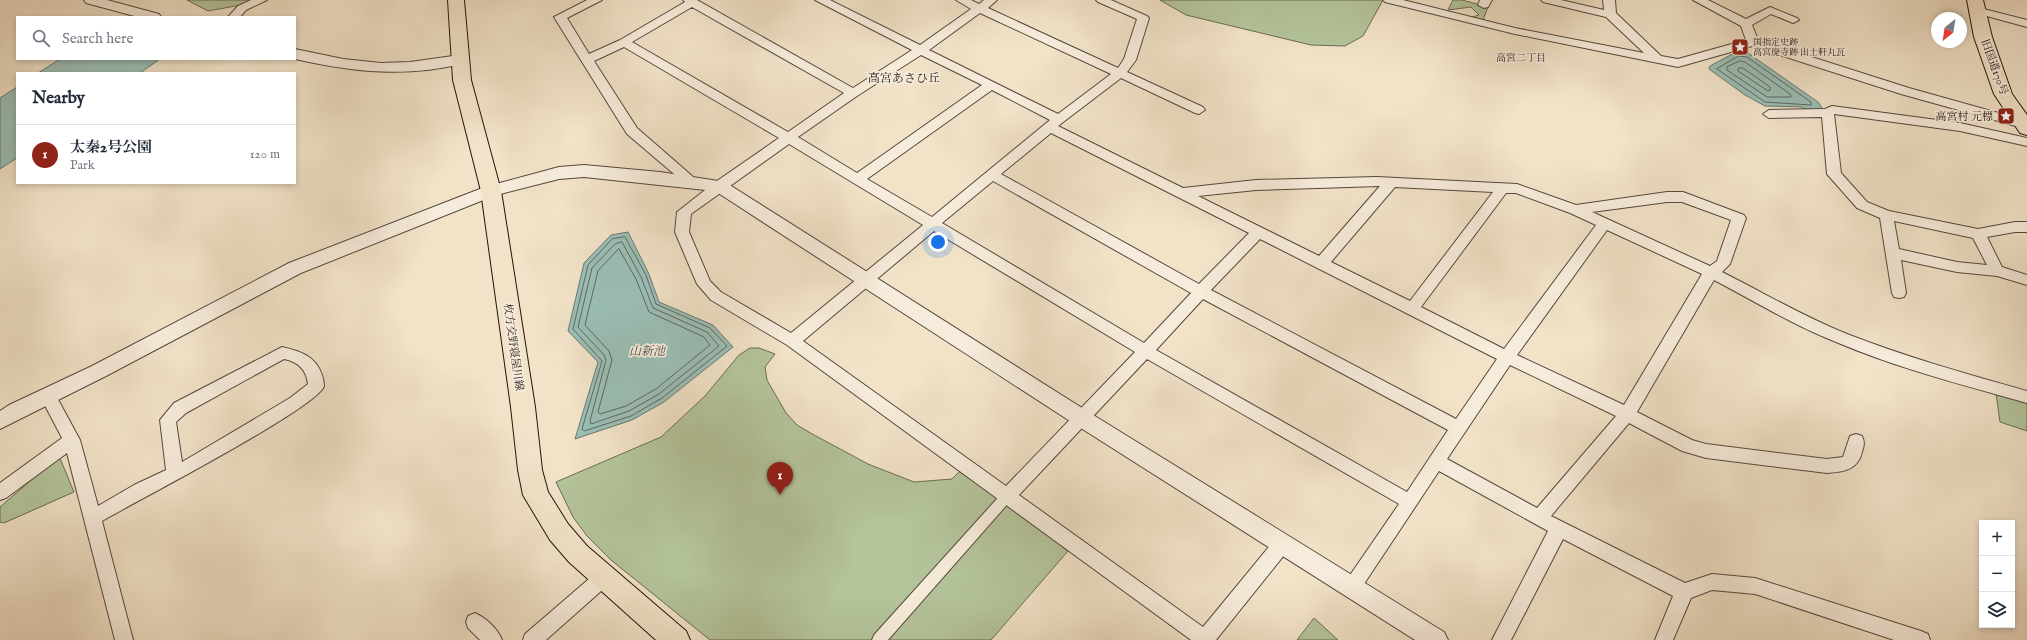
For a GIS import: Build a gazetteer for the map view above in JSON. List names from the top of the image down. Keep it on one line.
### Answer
{"streets":{"main road":["旧国道170号","枚方交野寝屋川線"]},"districts":["高宮二丁目","高宮あさひ丘"],"water":["山新池"],"places":{"place":["国指定史跡 高宮廃寺跡 出土軒丸瓦","高宮村 元標"]},"north":"bottom left","page":{"search":"Search here","heading":"Nearby","list":[{"mark":"1","name":"太秦2号公園","note":"Park","value":"120 m"}],"pins":"1","map_buttons":["+","−"]}}
